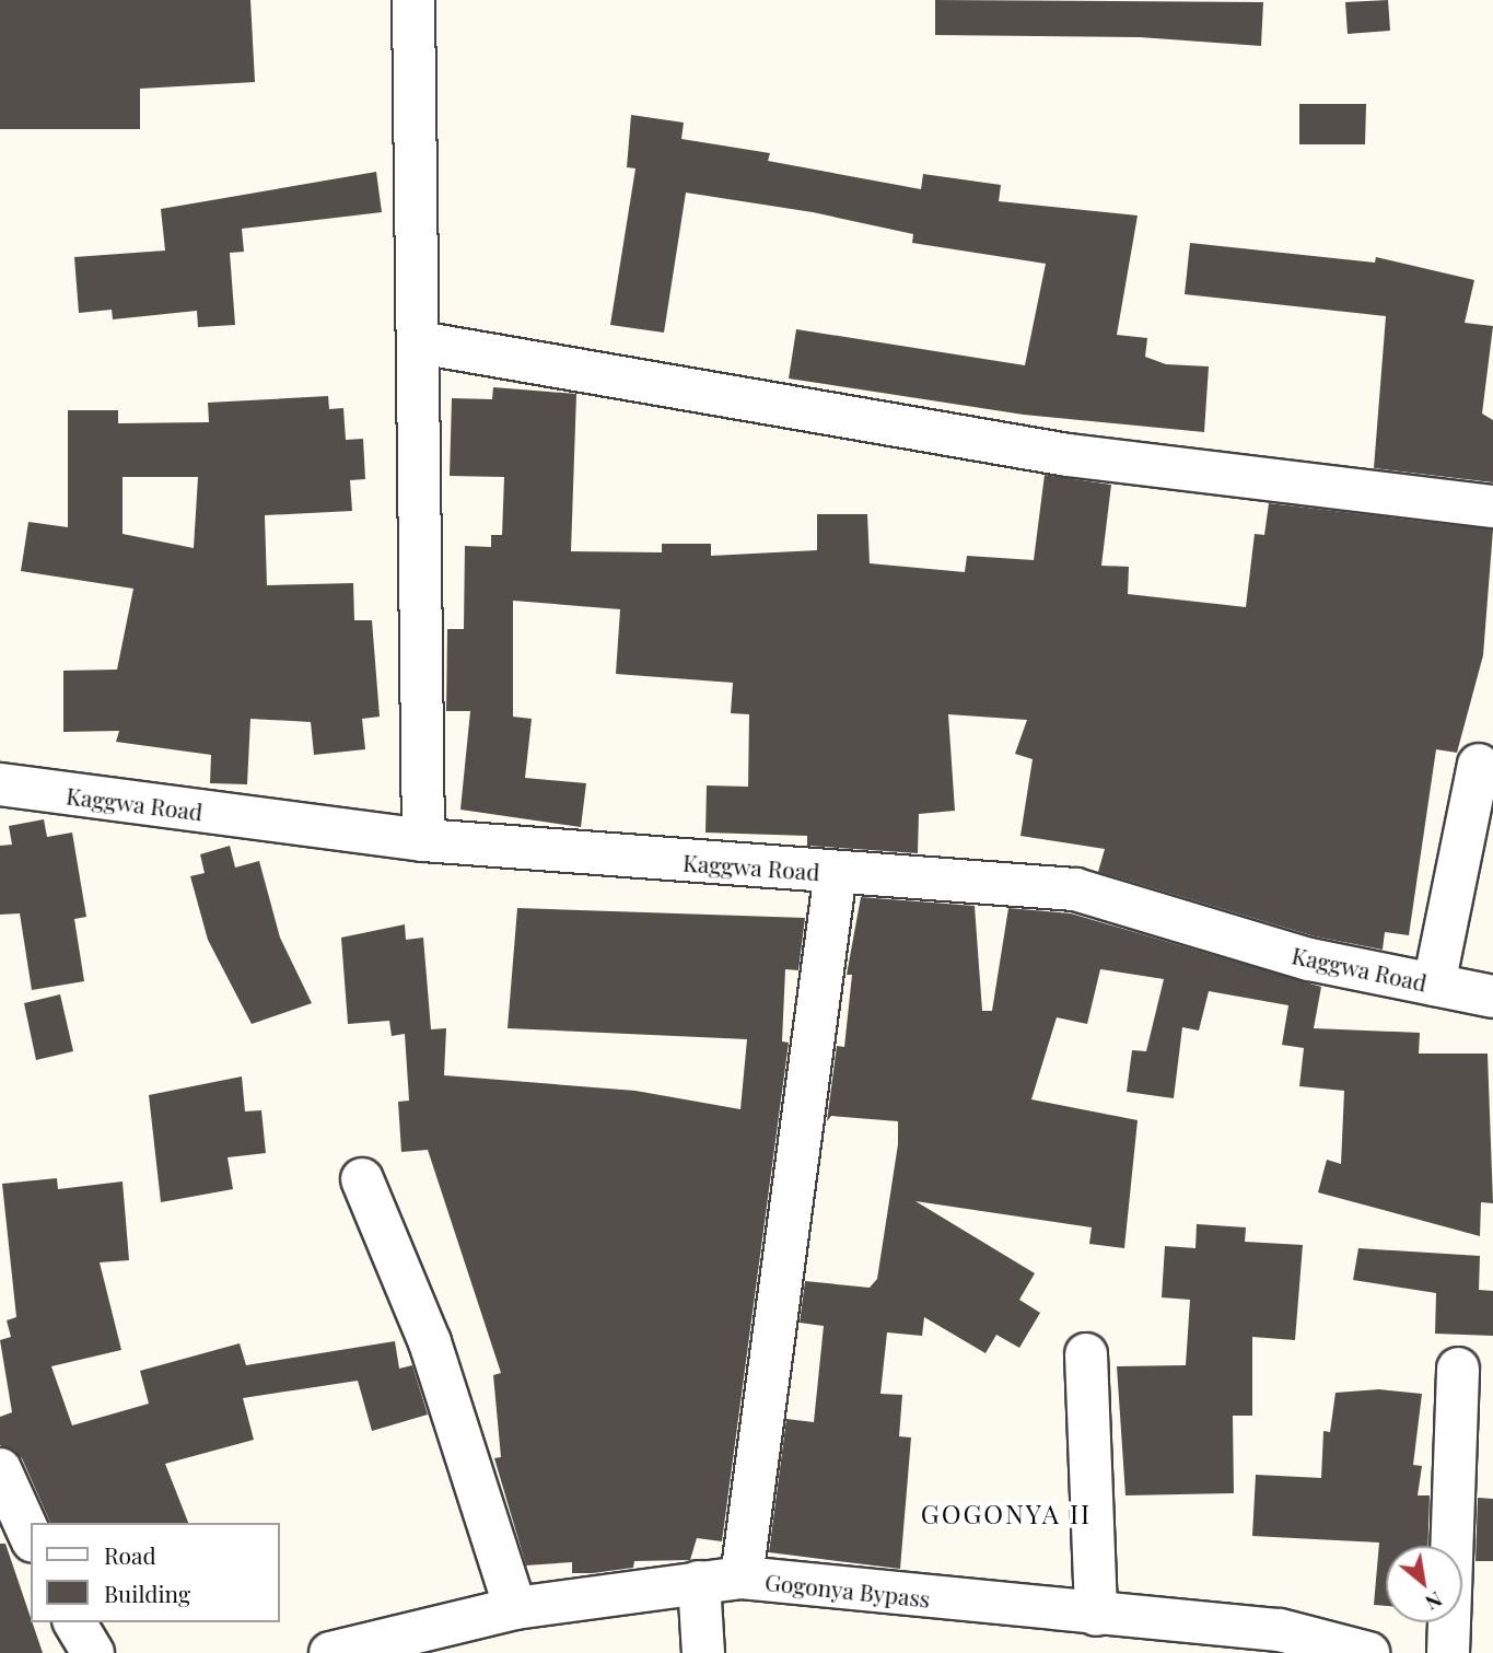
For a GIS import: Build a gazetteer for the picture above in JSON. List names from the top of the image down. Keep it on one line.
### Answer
{"streets":{"street":["Kaggwa Road","Gogonya Bypass"]},"districts":["GOGONYA II"],"legend":["Road","Building"],"north":"bottom right"}
